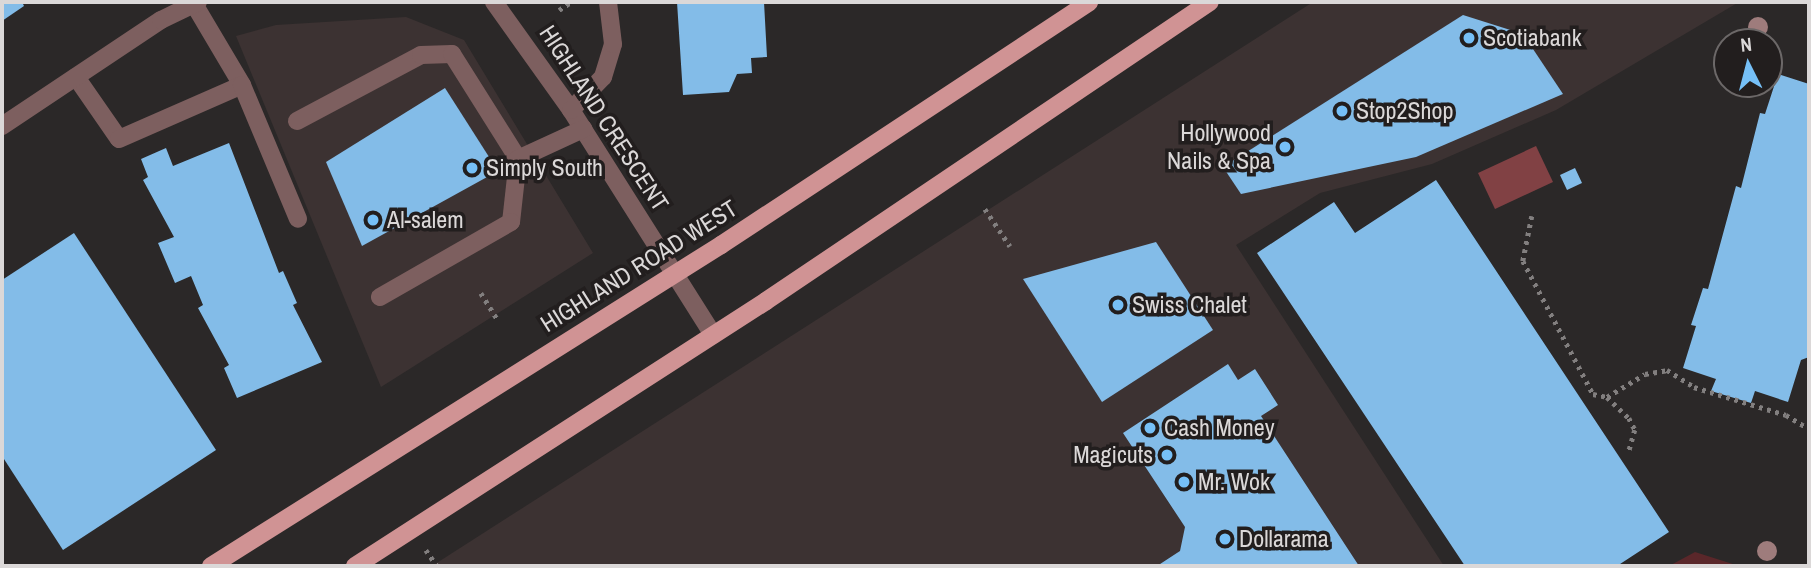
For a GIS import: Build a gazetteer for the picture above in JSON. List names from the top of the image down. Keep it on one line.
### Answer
{"streets":{"main road":["HIGHLAND ROAD WEST"],"street":["HIGHLAND CRESCENT"]},"crossings":[["HIGHLAND CRESCENT","HIGHLAND ROAD WEST"]],"places":["Scotiabank","Stop2Shop","Hollywood Nails & Spa","Simply South","Al-salem","Swiss Chalet","Cash Money","Magicuts","Mr. Wok","Dollarama"],"north":"top"}
